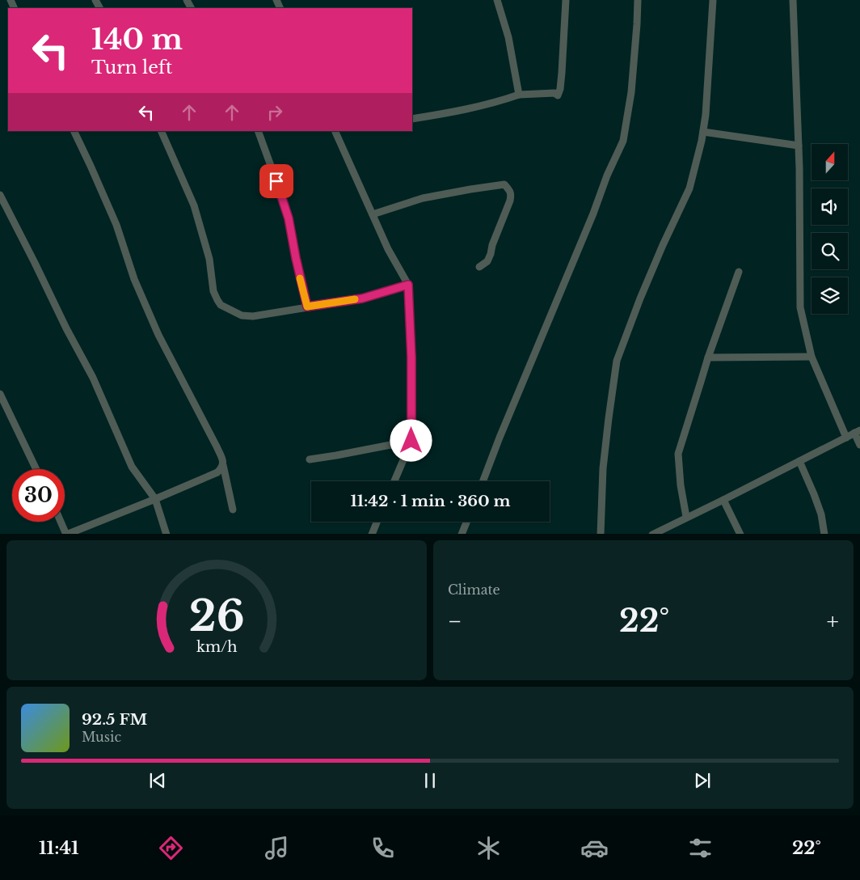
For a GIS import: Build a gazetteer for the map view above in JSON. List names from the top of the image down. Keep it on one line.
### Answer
{"north":"top","page":{"turn":["140 m","Turn left"],"limit":"30","trip":"11:42 · 1 min · 360 m","tile":"Climate","heat":["−","22°","+"],"song":["92.5 FM","Music"],"tabs":["11:41","22°"],"gauge":["26","km/h"]}}
